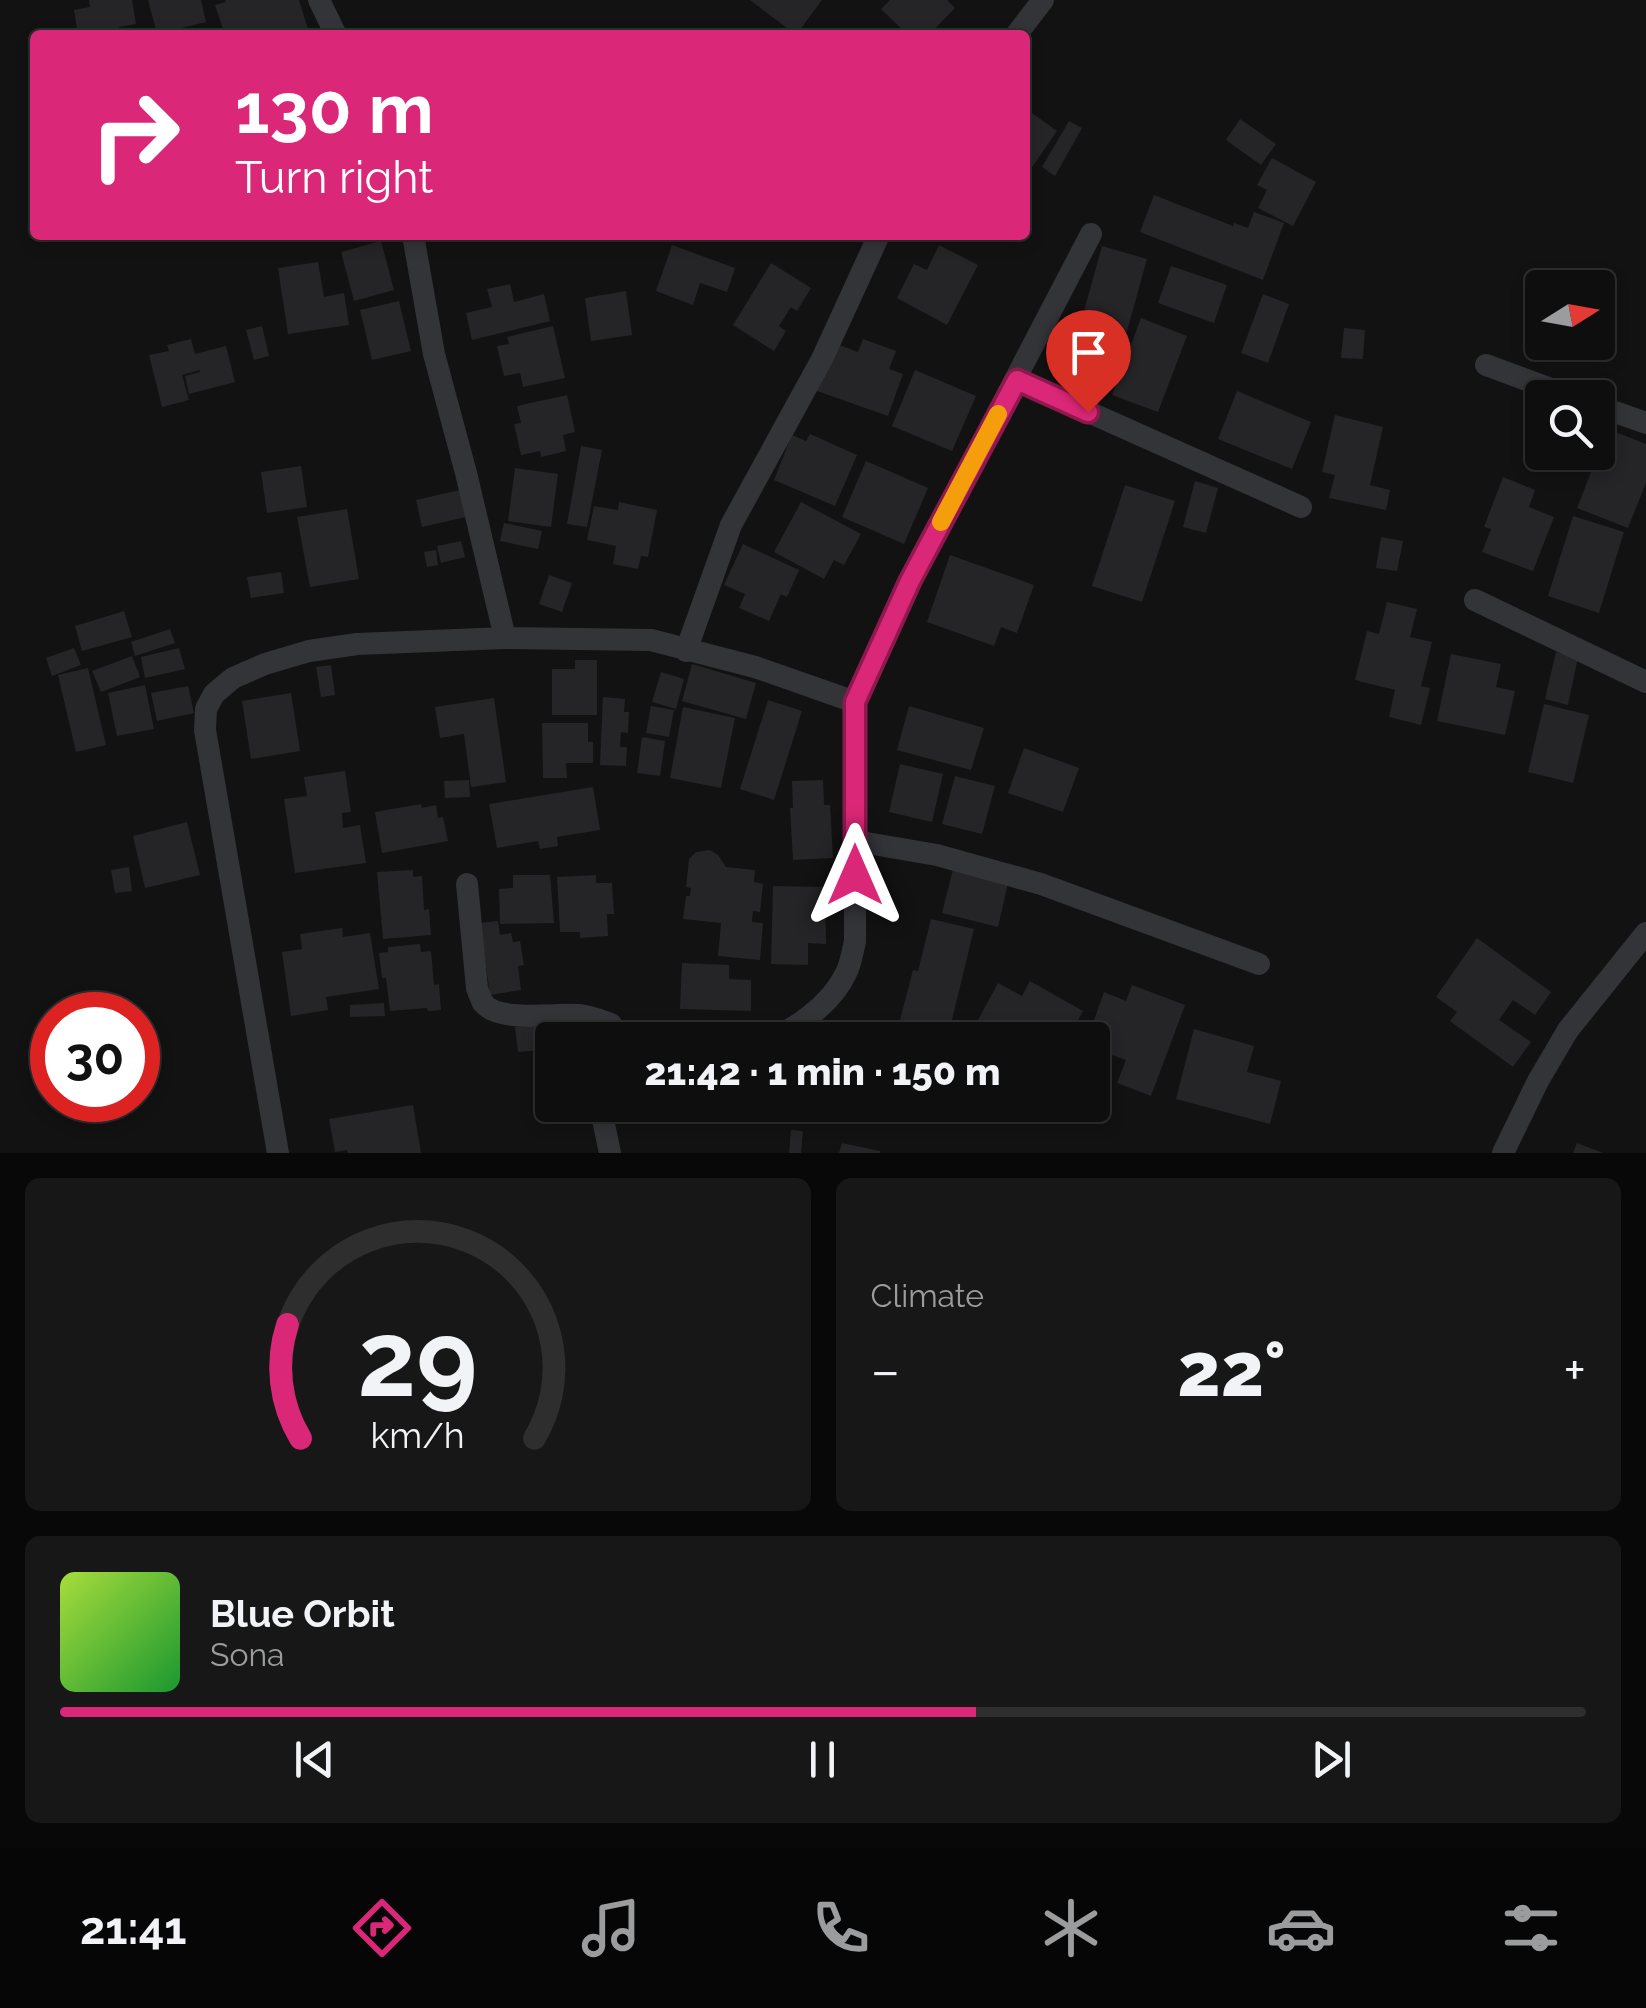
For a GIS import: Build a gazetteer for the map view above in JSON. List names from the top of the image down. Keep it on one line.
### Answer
{"north":"right","page":{"turn":["130 m","Turn right"],"limit":"30","trip":"21:42 · 1 min · 150 m","tile":"Climate","heat":["−","22°","+"],"song":["Blue Orbit","Sona"],"tabs":"21:41","gauge":["29","km/h"]}}
